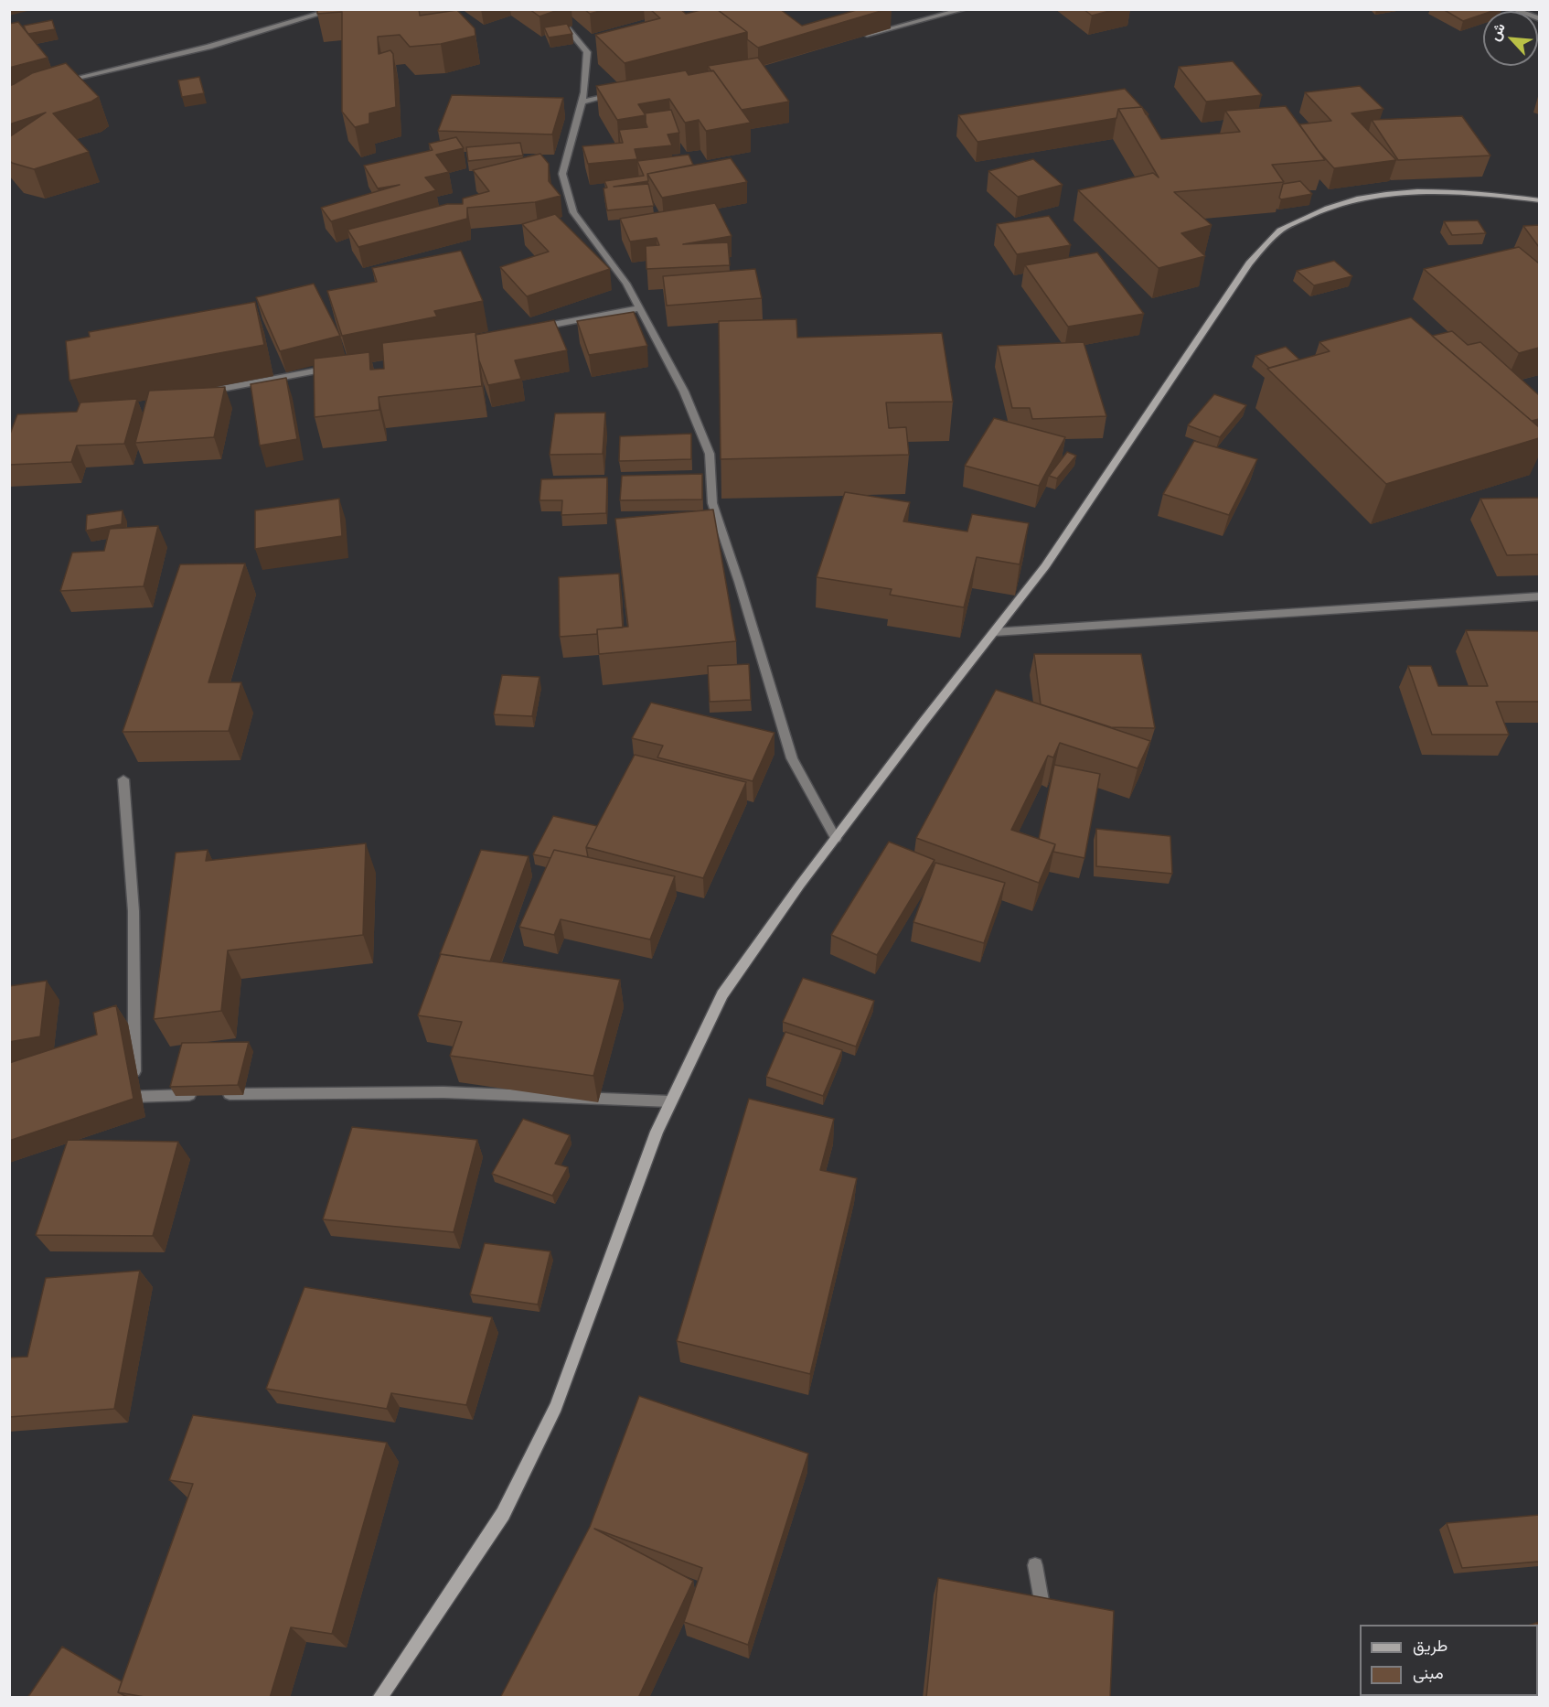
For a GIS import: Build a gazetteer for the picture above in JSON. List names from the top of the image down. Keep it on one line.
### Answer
{"legend":["طريق","مبنى"],"north":"top left"}
